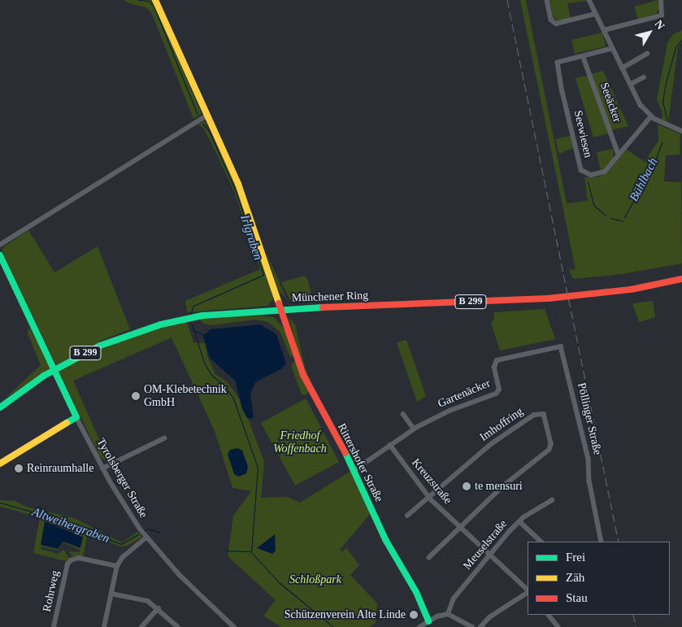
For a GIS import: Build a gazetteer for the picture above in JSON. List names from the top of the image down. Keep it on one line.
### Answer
{"streets":{"street":["Seeäcker","Seewiesen","Münchener Ring","B 299","Gartenäcker","Pöllinger Straße","Imhoffring","Rittershofer Straße","Tyrolsberger Straße","Kreuzstraße","Meuselstraße","Rohrweg"]},"crossings":[["Seeäcker","Seewiesen"],["Münchener Ring","Rittershofer Straße"],["Gartenäcker","Pöllinger Straße"],["Gartenäcker","Rittershofer Straße"],["Gartenäcker","Kreuzstraße"],["Imhoffring","Kreuzstraße"],["Kreuzstraße","Meuselstraße"]],"water":["Bühlbach","Irlgraben","Altweihergraben"],"parks":["Friedhof Woffenbach","Schloßpark"],"places":["OM-Klebetechnik GmbH","Reinraumhalle","te mensuri","Schützenverein Alte Linde"],"legend":["Frei","Zäh","Stau"],"north":"top right"}
